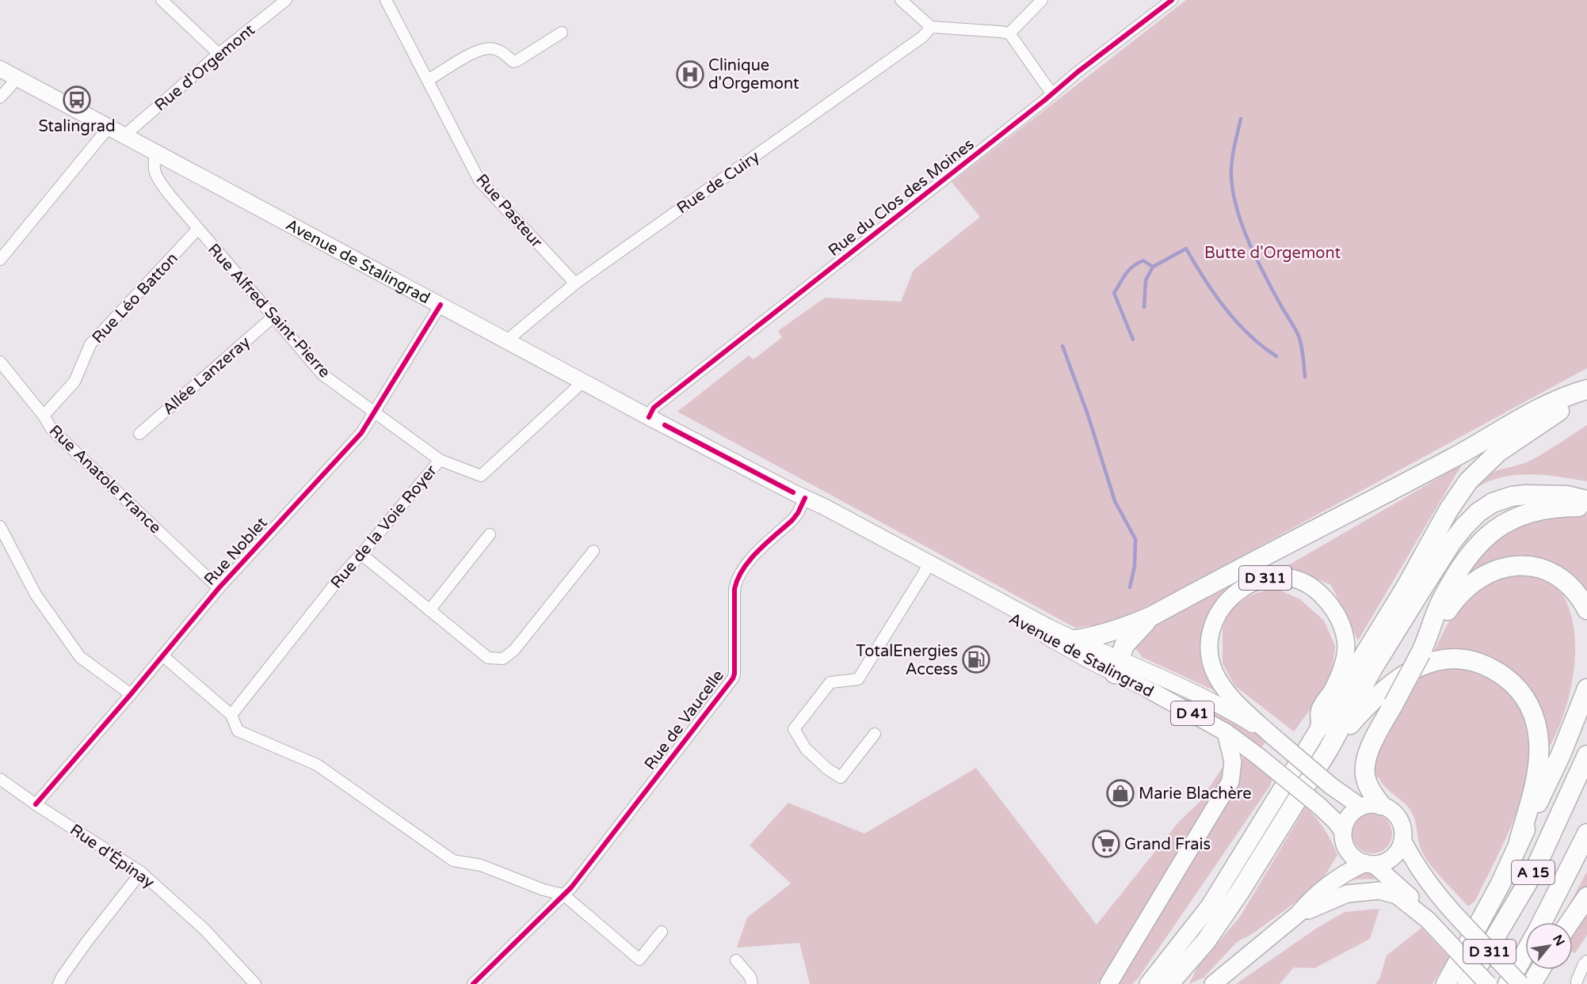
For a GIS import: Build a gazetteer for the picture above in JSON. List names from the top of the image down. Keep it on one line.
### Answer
{"streets":{"highway":["A 15"],"main road":["Avenue de Stalingrad","D 311","D 41"],"street":["Rue d'Orgemont","Rue de Cuiry","Rue du Clos des Moines","Rue Pasteur","Rue Léo Batton","Rue Alfred Saint-Pierre","Allée Lanzeray","Rue Anatole France","Rue de la Voie Royer","Rue Noblet","Rue de Vaucelle","Rue d'Épinay"]},"crossings":[["Rue d'Orgemont","Avenue de Stalingrad"],["Rue de Cuiry","Rue Pasteur"],["Rue de Cuiry","Avenue de Stalingrad"],["Rue du Clos des Moines","Avenue de Stalingrad"],["Avenue de Stalingrad","Rue Alfred Saint-Pierre"],["Avenue de Stalingrad","Rue de la Voie Royer"],["Avenue de Stalingrad","Rue Noblet"],["Avenue de Stalingrad","D 311"],["Avenue de Stalingrad","Rue de Vaucelle"],["Rue Léo Batton","Rue Alfred Saint-Pierre"],["Rue Léo Batton","Rue Anatole France"],["Rue Alfred Saint-Pierre","Allée Lanzeray"],["Rue Alfred Saint-Pierre","Rue de la Voie Royer"],["Rue Alfred Saint-Pierre","Rue Noblet"],["Rue Anatole France","Rue Noblet"],["Rue Noblet","Rue d'Épinay"]],"parks":["Butte d'Orgemont"],"places":{"hospital":["Clinique d'Orgemont"],"bus stop":["Stalingrad"],"fuel station":["TotalEnergies Access"],"shop":["Marie Blachère"],"supermarket":["Grand Frais"]},"north":"top right"}
